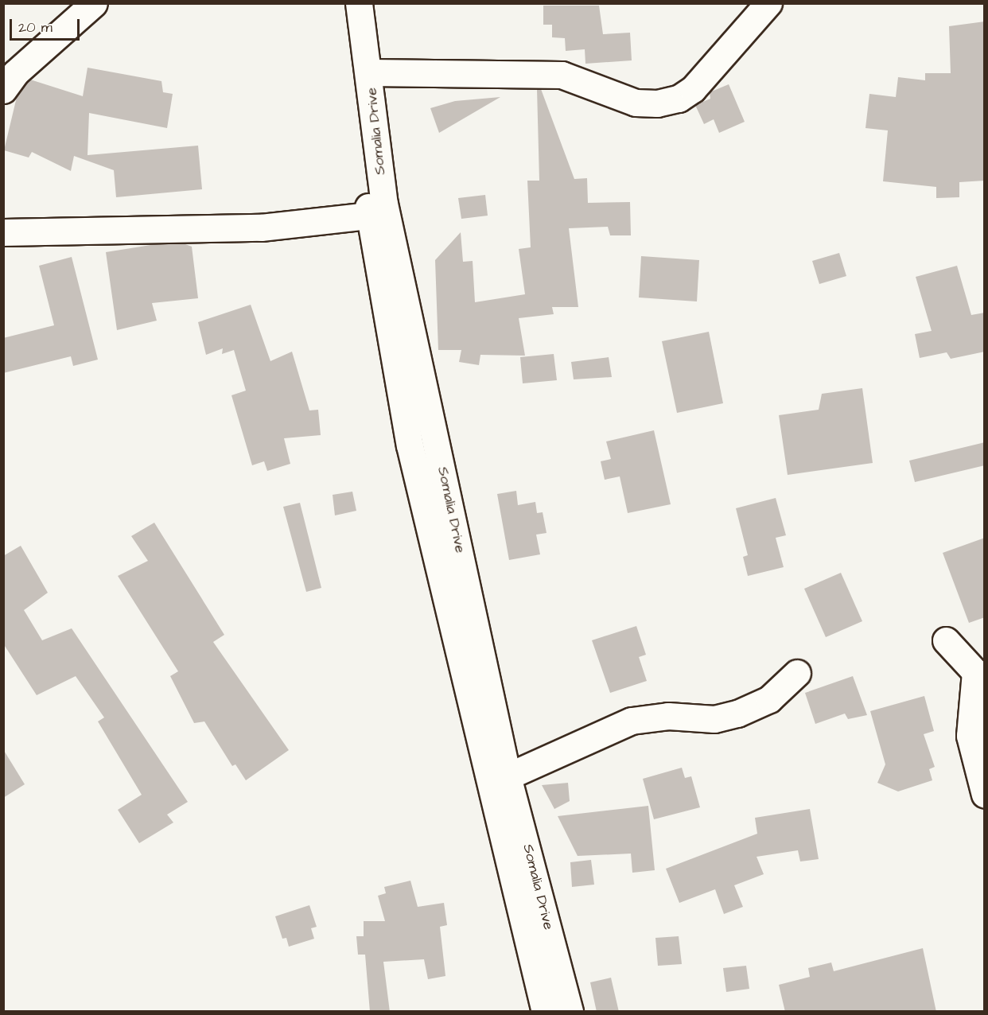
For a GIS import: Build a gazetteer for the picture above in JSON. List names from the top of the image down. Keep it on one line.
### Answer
{"streets":{"main road":["Somalia Drive"]},"scale_bar":"20 m"}
